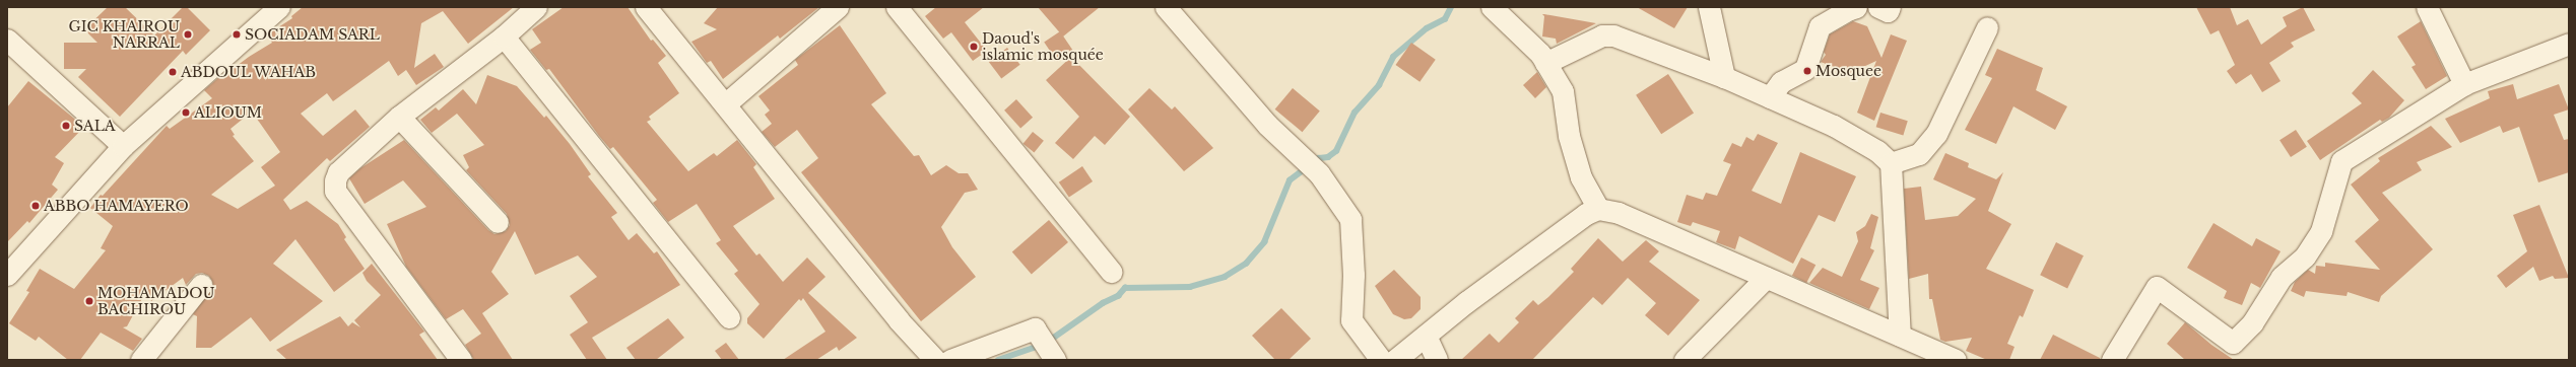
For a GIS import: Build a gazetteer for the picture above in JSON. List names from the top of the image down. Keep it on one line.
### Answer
{"places":["GIC KHAIROU NARRAL","SOCIADAM SARL","Daoud's islamic mosquée","Mosquee","ABDOUL WAHAB","ALIOUM","SALA","ABBO HAMAYERO","MOHAMADOU BACHIROU"]}
